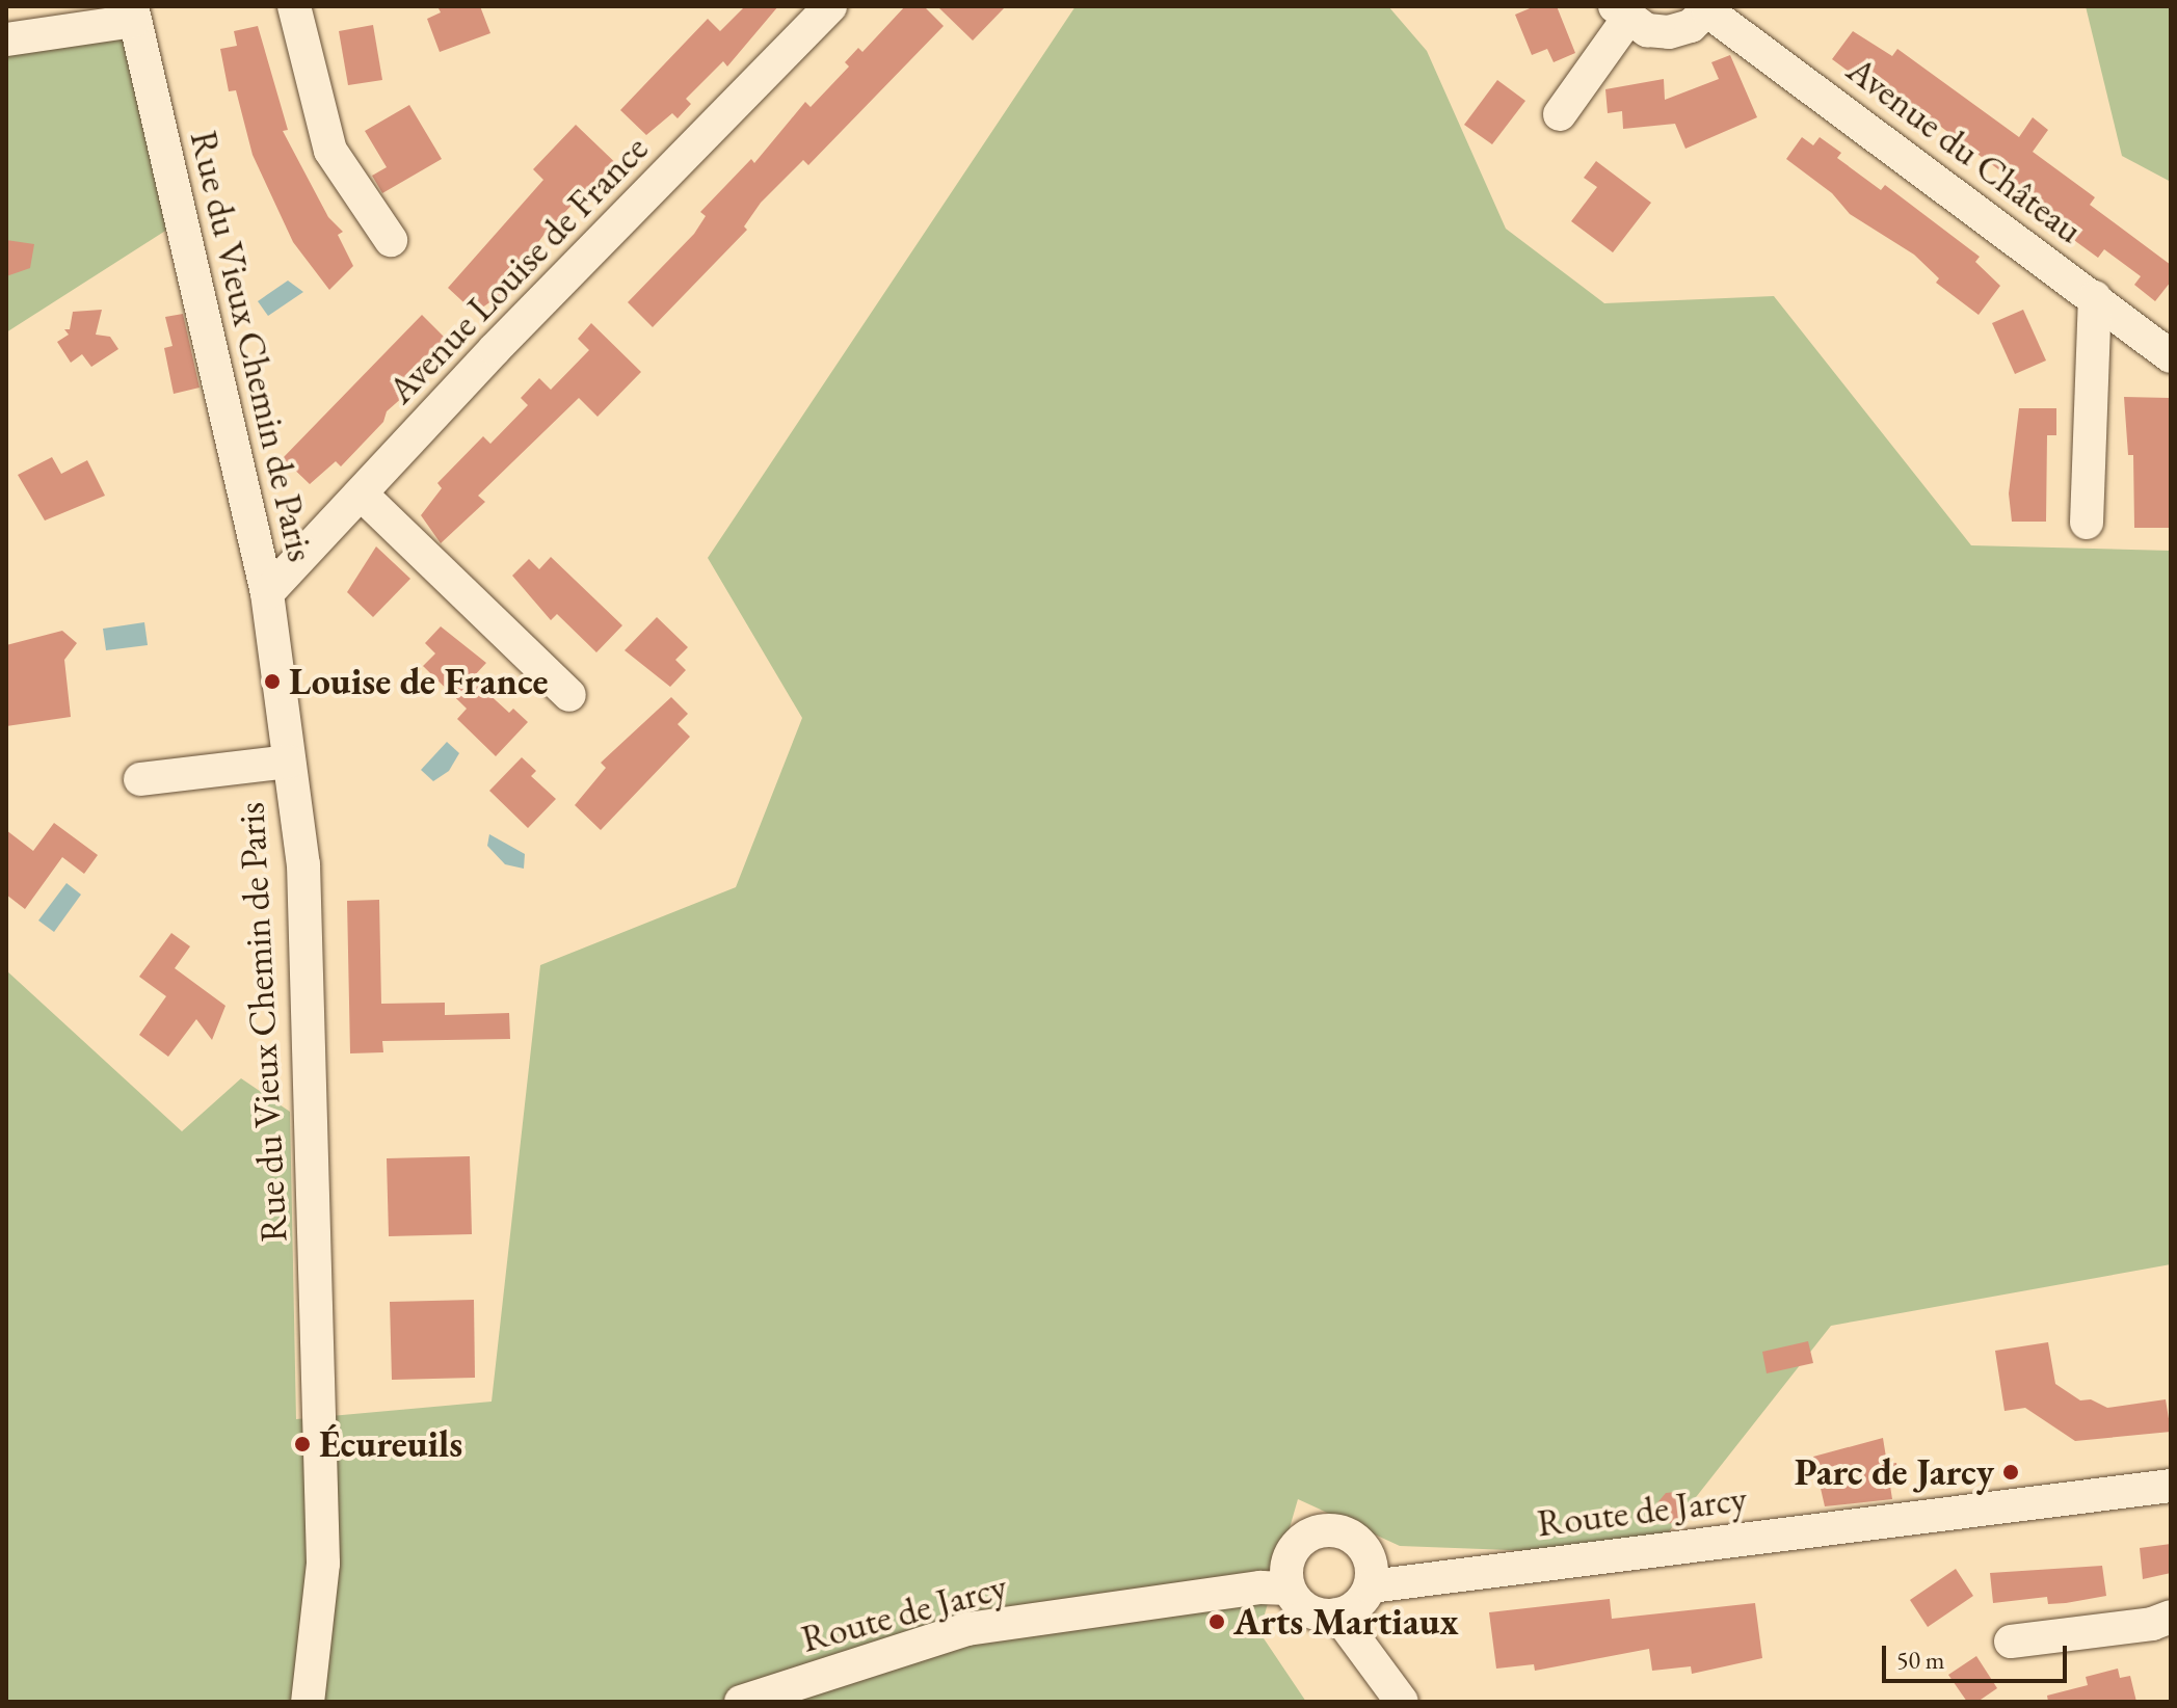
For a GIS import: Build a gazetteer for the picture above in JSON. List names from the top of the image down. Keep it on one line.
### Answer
{"streets":{"street":["Avenue du Château","Avenue Louise de France","Rue du Vieux Chemin de Paris","Route de Jarcy"]},"crossings":[["Avenue Louise de France","Rue du Vieux Chemin de Paris"]],"places":["Louise de France","Écureuils","Parc de Jarcy","Arts Martiaux"],"scale_bar":"50 m"}
